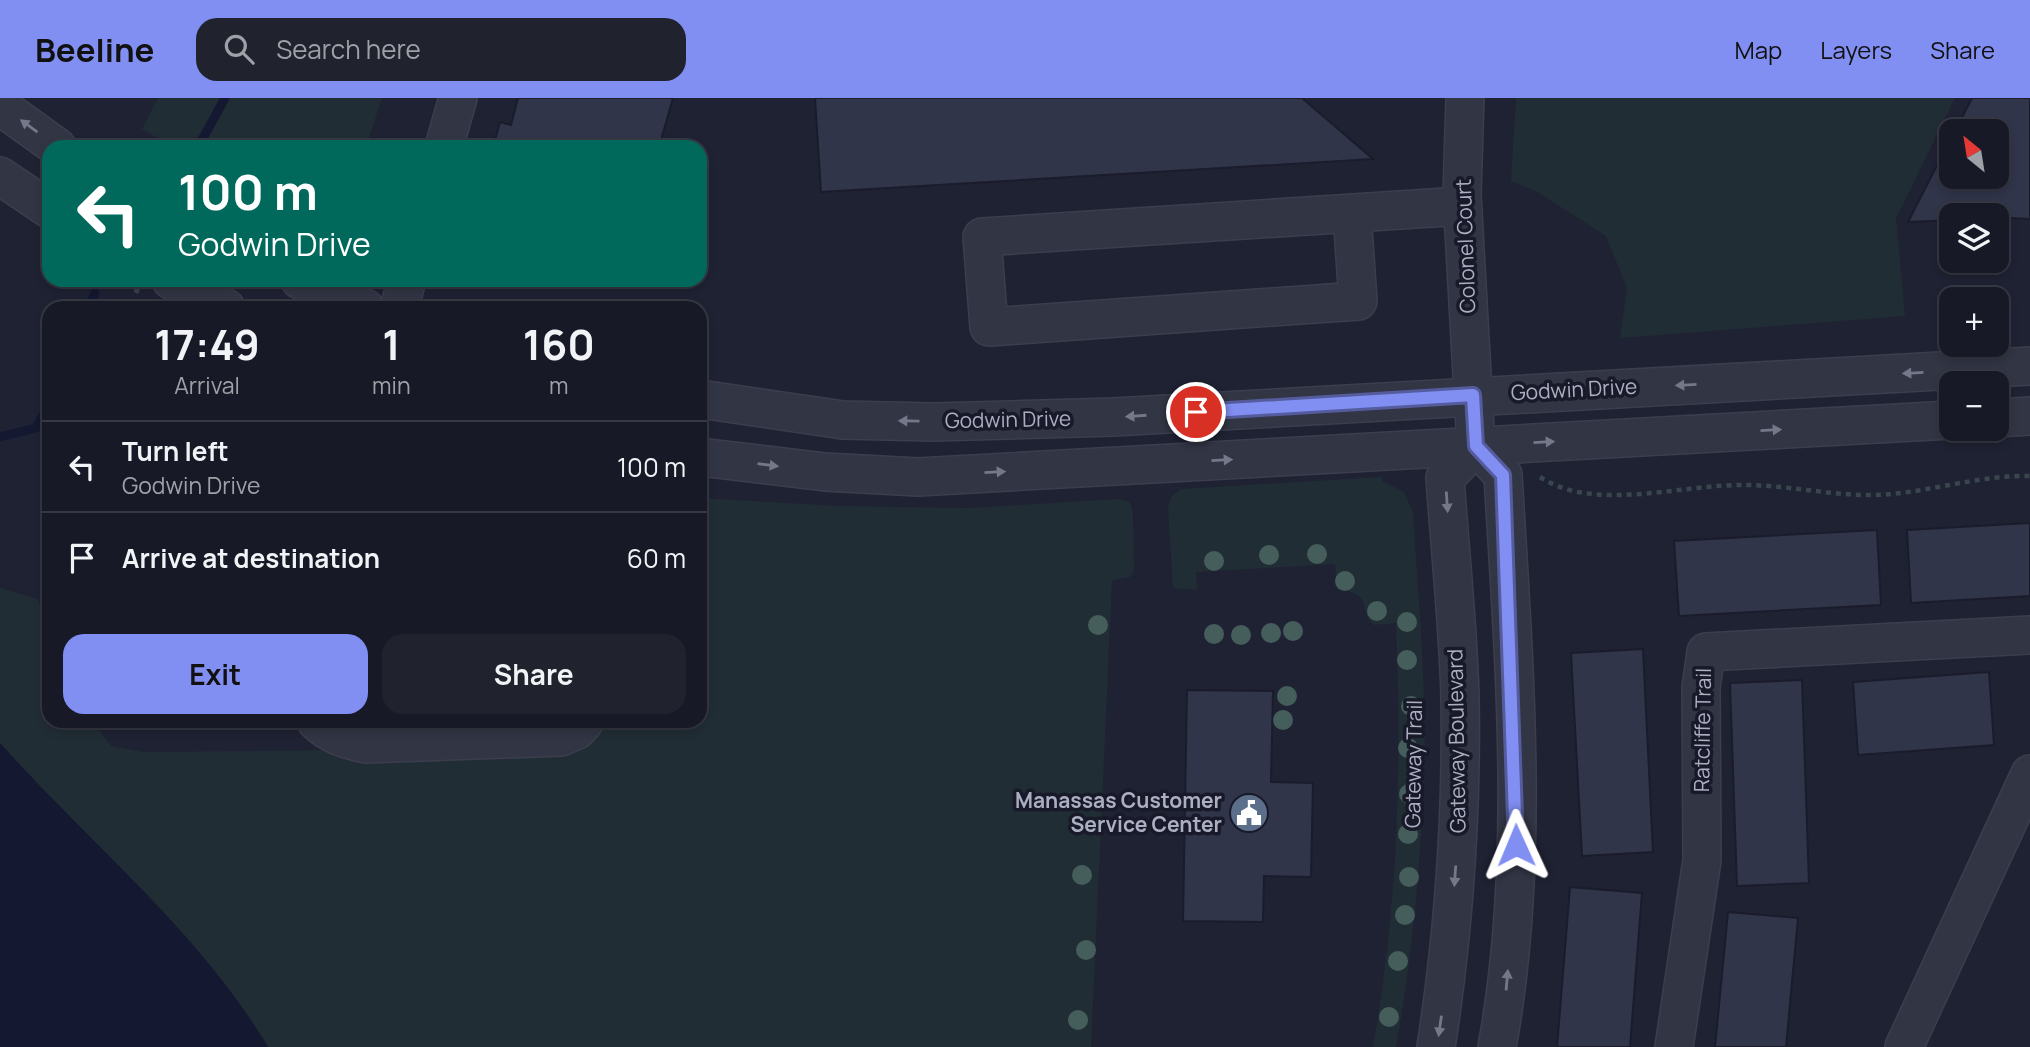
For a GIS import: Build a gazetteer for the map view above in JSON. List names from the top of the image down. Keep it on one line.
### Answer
{"streets":{"street":["Colonel Court","Godwin Drive","Ratcliffe Trail","Gateway Boulevard"]},"crossings":[["Colonel Court","Godwin Drive"]],"places":{"public building":["Manassas Customer Service Center"]},"north":"top left","page":{"header":"Beeline","search":"Search here","nav":["Map","Layers","Share"],"map_buttons":["+","−"],"turn":["100 m","Godwin Drive"],"eta":["17:49","Arrival","1","min","160","m"],"list":[{"name":"Turn left","note":"Godwin Drive","value":"100 m"},{"name":"Arrive at destination","value":"60 m"}],"buttons":["Exit","Share"]}}
